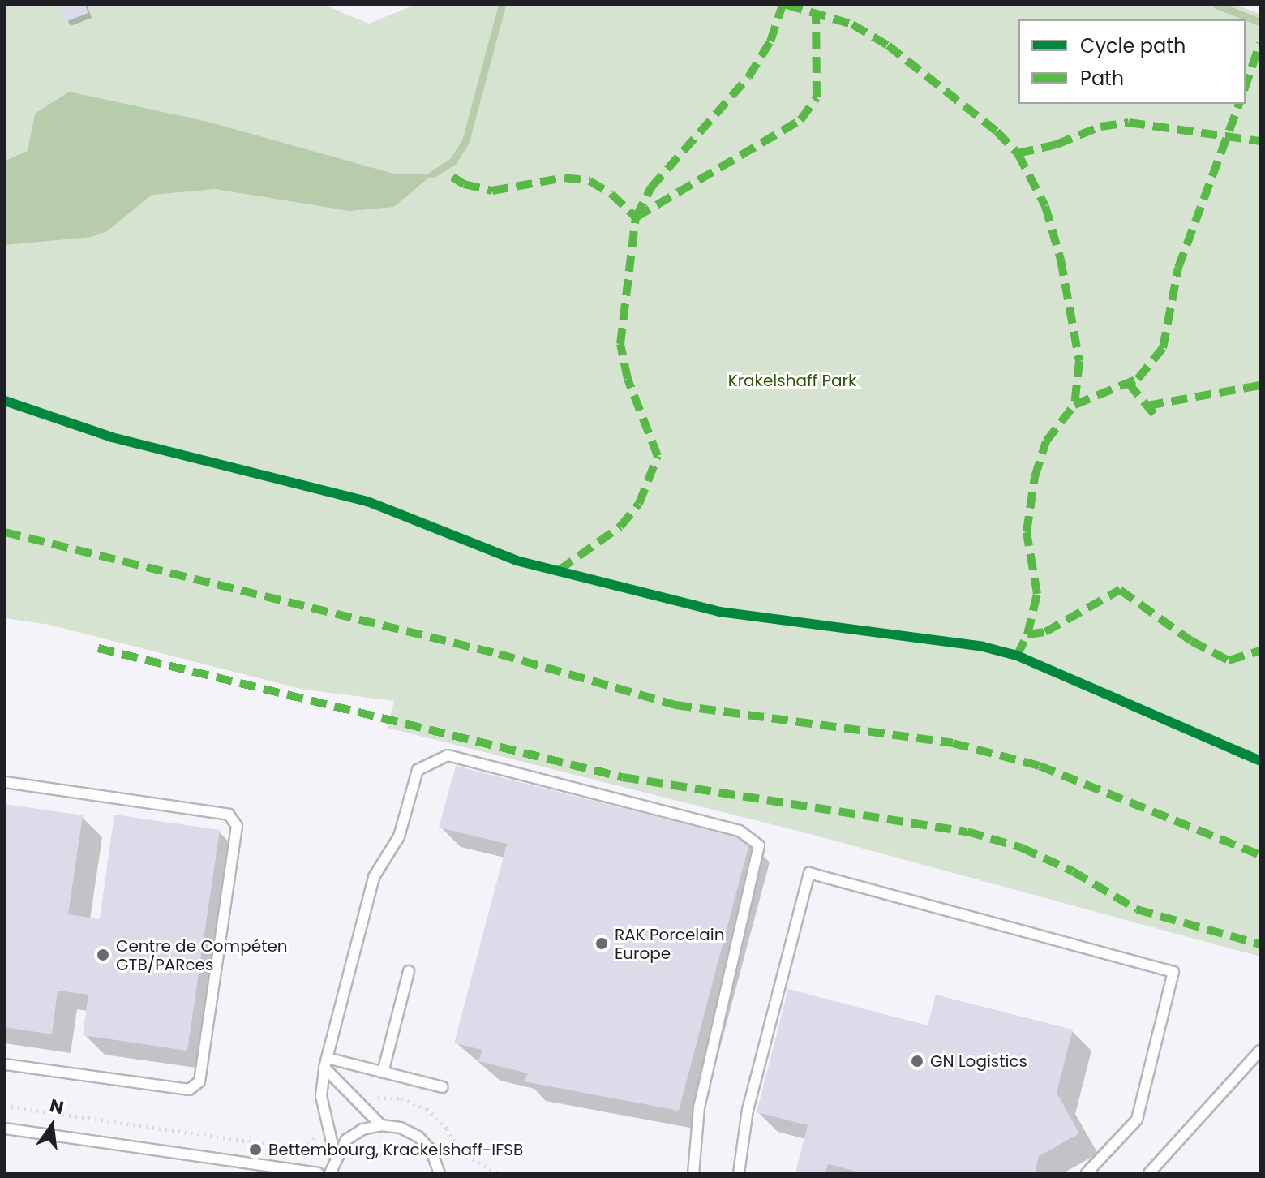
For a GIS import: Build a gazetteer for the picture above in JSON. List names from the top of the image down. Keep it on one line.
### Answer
{"parks":["Krakelshaff Park"],"places":["RAK Porcelain Europe","Centre de Compéten GTB/PARces","GN Logistics","Bettembourg, Krackelshaff-IFSB"],"legend":["Cycle path","Path"],"north":"top"}
